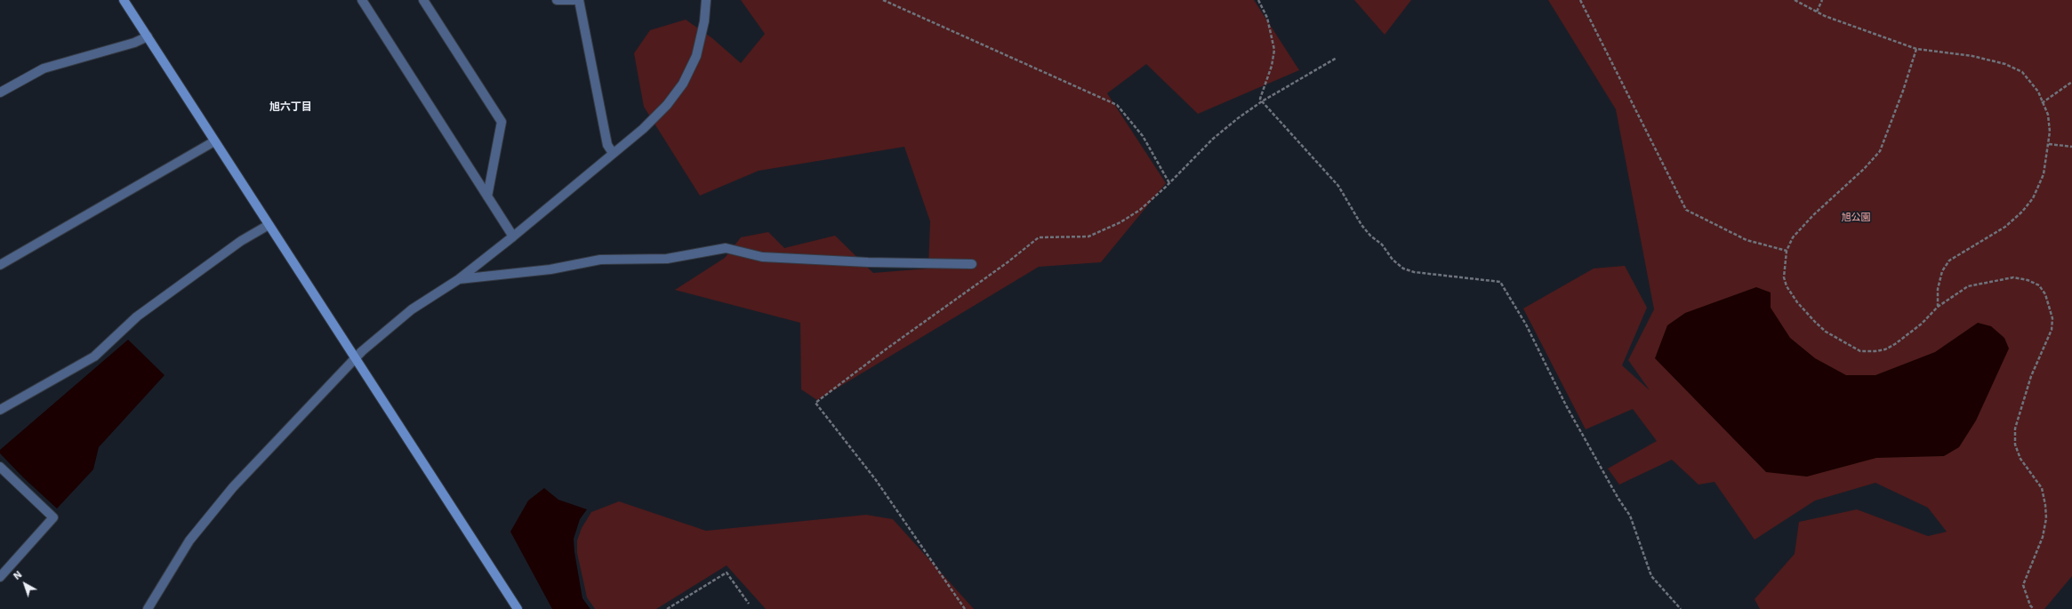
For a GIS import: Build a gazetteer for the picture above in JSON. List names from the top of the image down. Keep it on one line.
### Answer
{"districts":["旭六丁目"],"parks":["旭公園"],"north":"top left"}
